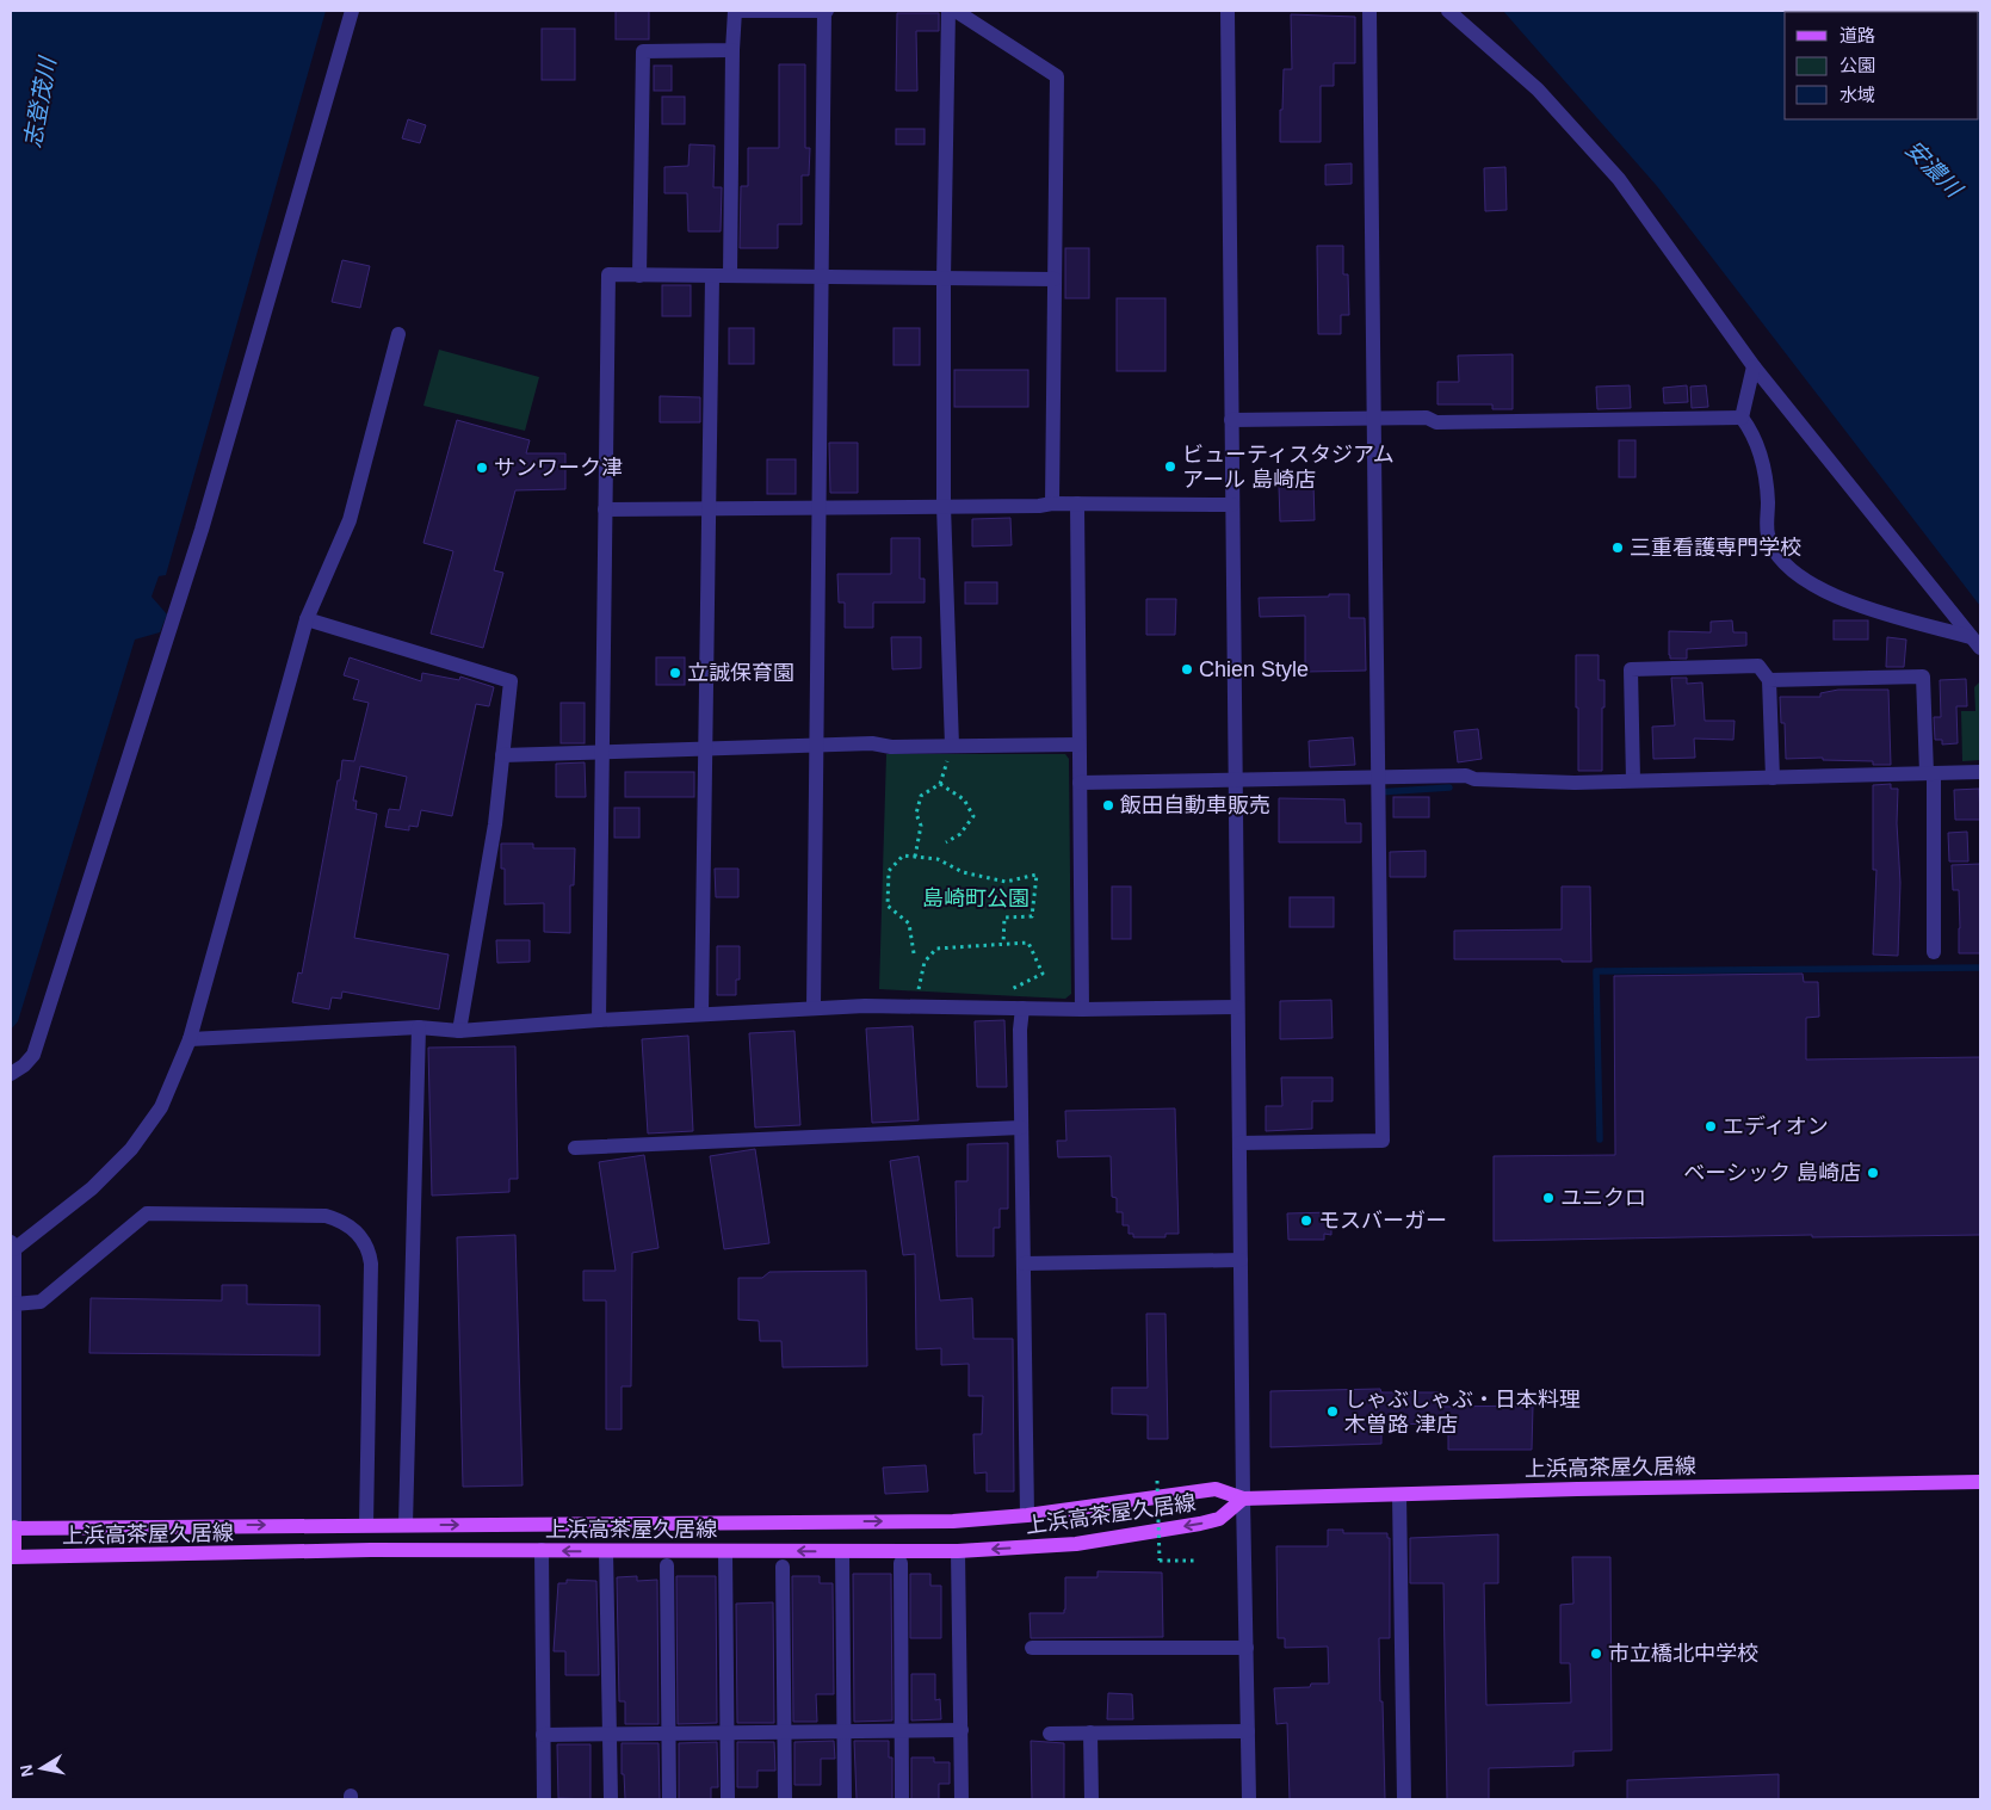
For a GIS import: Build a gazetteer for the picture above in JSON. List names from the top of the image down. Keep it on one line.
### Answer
{"streets":{"main road":["上浜高茶屋久居線"]},"water":["志登茂川","安濃川"],"parks":["島崎町公園"],"places":["ビューティスタジアム アール 島崎店","サンワーク津","三重看護専門学校","Chien Style","立誠保育園","飯田自動車販売","エディオン","ベーシック 島崎店","ユニクロ","モスバーガー","しゃぶしゃぶ・日本料理 木曽路 津店","市立橋北中学校"],"legend":["道路","公園","水域"],"north":"left"}
